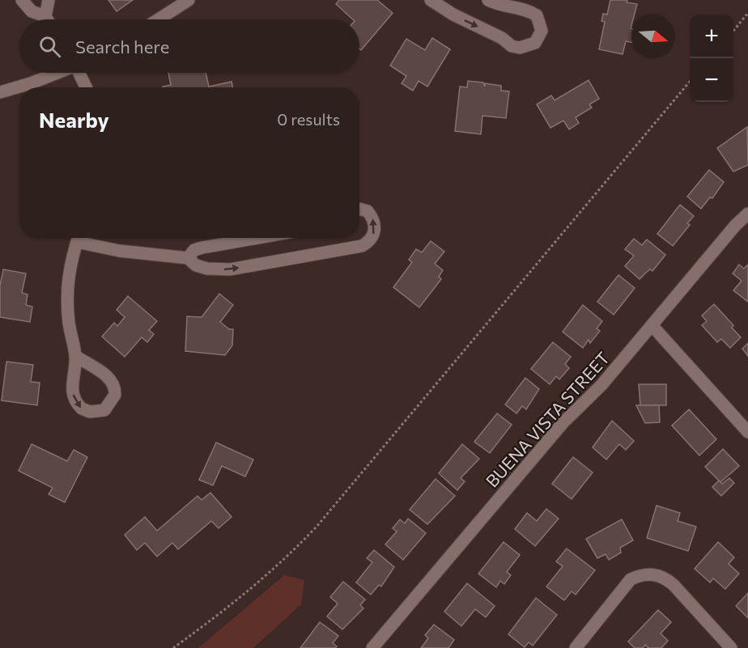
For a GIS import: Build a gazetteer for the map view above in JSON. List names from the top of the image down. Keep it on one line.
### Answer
{"streets":{"street":["BUENA VISTA STREET"]},"north":"right","page":{"map_buttons":["+","−"],"search":"Search here","heading":["Nearby","0 results"]}}
